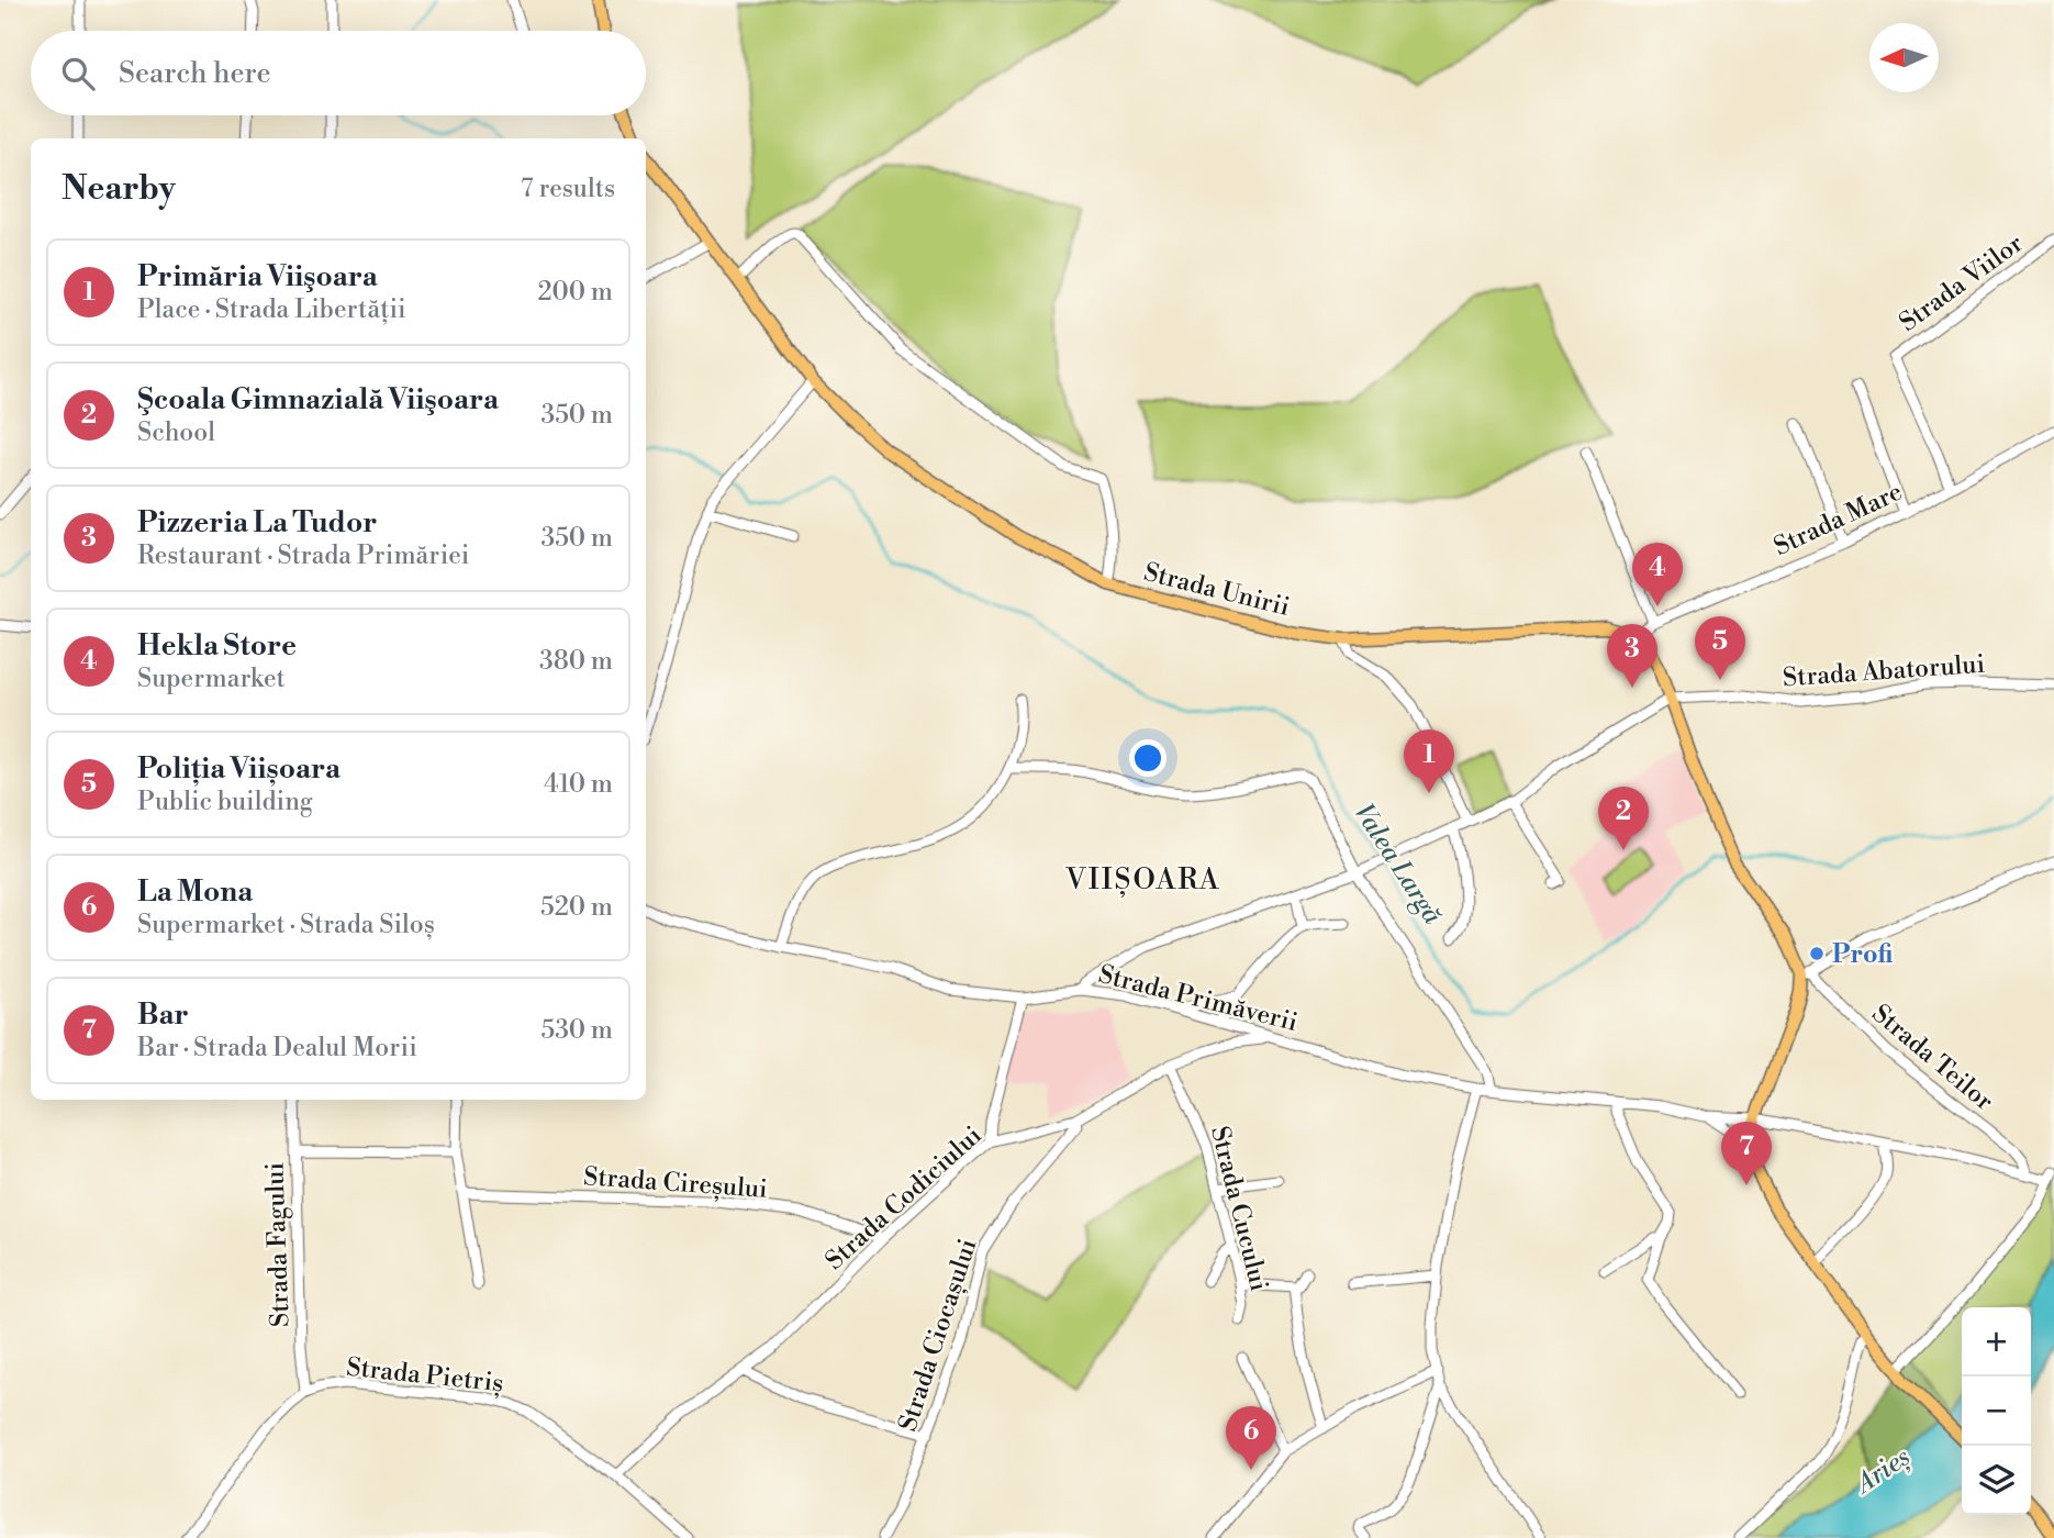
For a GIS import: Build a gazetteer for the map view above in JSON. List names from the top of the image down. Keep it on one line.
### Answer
{"streets":{"main road":["Strada Unirii"],"street":["Strada Viilor","Strada Mare","Strada Abatorului","Strada Primăverii","Strada Teilor","Strada Cireșului","Strada Codiciului","Strada Cucului","Strada Fagului","Strada Ciocașului","Strada Pietriș"]},"crossings":[["Strada Viilor","Strada Mare"],["Strada Mare","Strada Unirii"],["Strada Primăverii","Strada Codiciului"],["Strada Cireșului","Strada Codiciului"],["Strada Codiciului","Strada Cucului"],["Strada Codiciului","Strada Ciocașului"],["Strada Codiciului","Strada Pietriș"],["Strada Fagului","Strada Pietriș"]],"districts":["VIIȘOARA"],"water":["Valea Largă","Arieș"],"places":["Profi"],"north":"left","page":{"search":"Search here","heading":["Nearby","7 results"],"list":[{"mark":"1","name":"Primăria Viişoara","note":"Place · Strada Libertății","value":"200 m"},{"mark":"2","name":"Şcoala Gimnazială Viişoara","note":"School","value":"350 m"},{"mark":"3","name":"Pizzeria La Tudor","note":"Restaurant · Strada Primăriei","value":"350 m"},{"mark":"4","name":"Hekla Store","note":"Supermarket","value":"380 m"},{"mark":"5","name":"Poliția Viișoara","note":"Public building","value":"410 m"},{"mark":"6","name":"La Mona","note":"Supermarket · Strada Siloș","value":"520 m"},{"mark":"7","name":"Bar","note":"Bar · Strada Dealul Morii","value":"530 m"}],"pins":["4","5","3","1","2","7","6"],"map_buttons":["+","−"]}}
